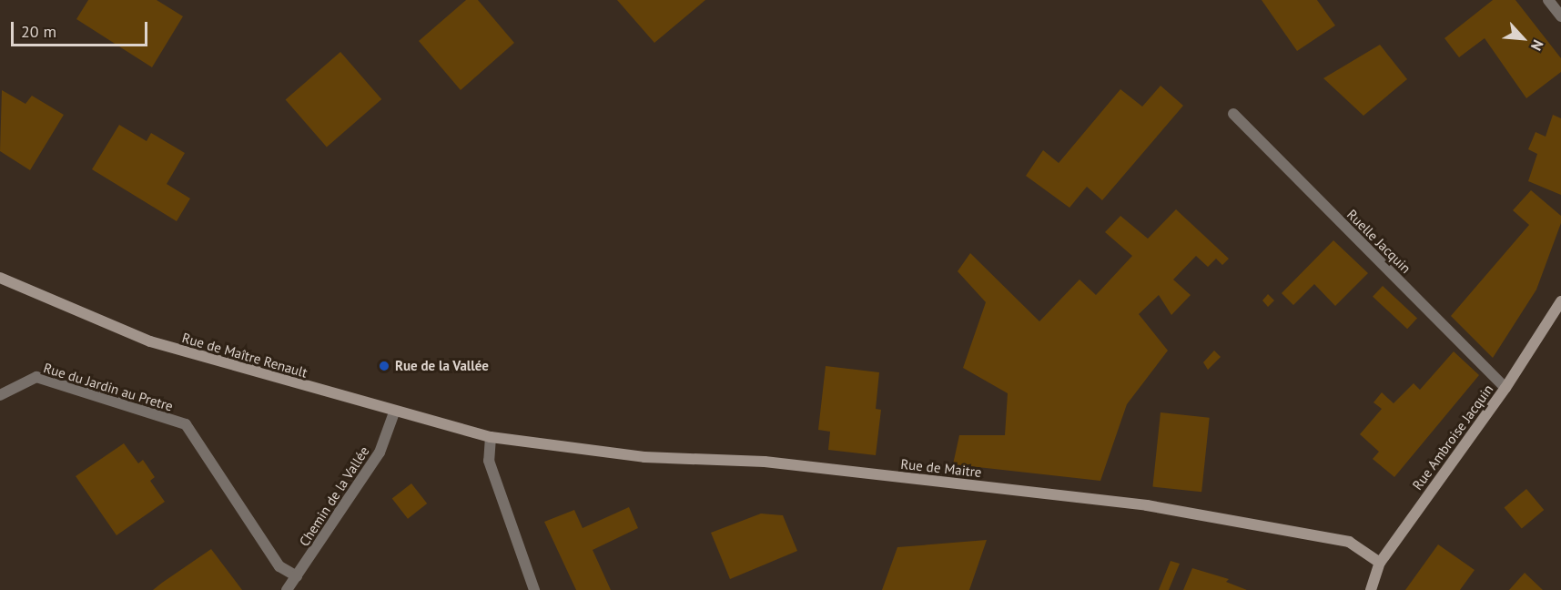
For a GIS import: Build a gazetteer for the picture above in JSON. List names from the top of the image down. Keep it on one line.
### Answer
{"streets":{"street":["Ruelle Jacquin","Rue de Maître Renault","Rue du Jardin au Pretre","Rue Ambroise Jacquin","Rue de Maitre","Chemin de la Vallée"]},"crossings":[["Ruelle Jacquin","Rue Ambroise Jacquin"],["Rue de Maître Renault","Rue de Maitre"],["Rue de Maître Renault","Chemin de la Vallée"],["Rue du Jardin au Pretre","Chemin de la Vallée"],["Rue Ambroise Jacquin","Rue de Maitre"]],"places":["Rue de la Vallée"],"scale_bar":"20 m","north":"bottom right"}
